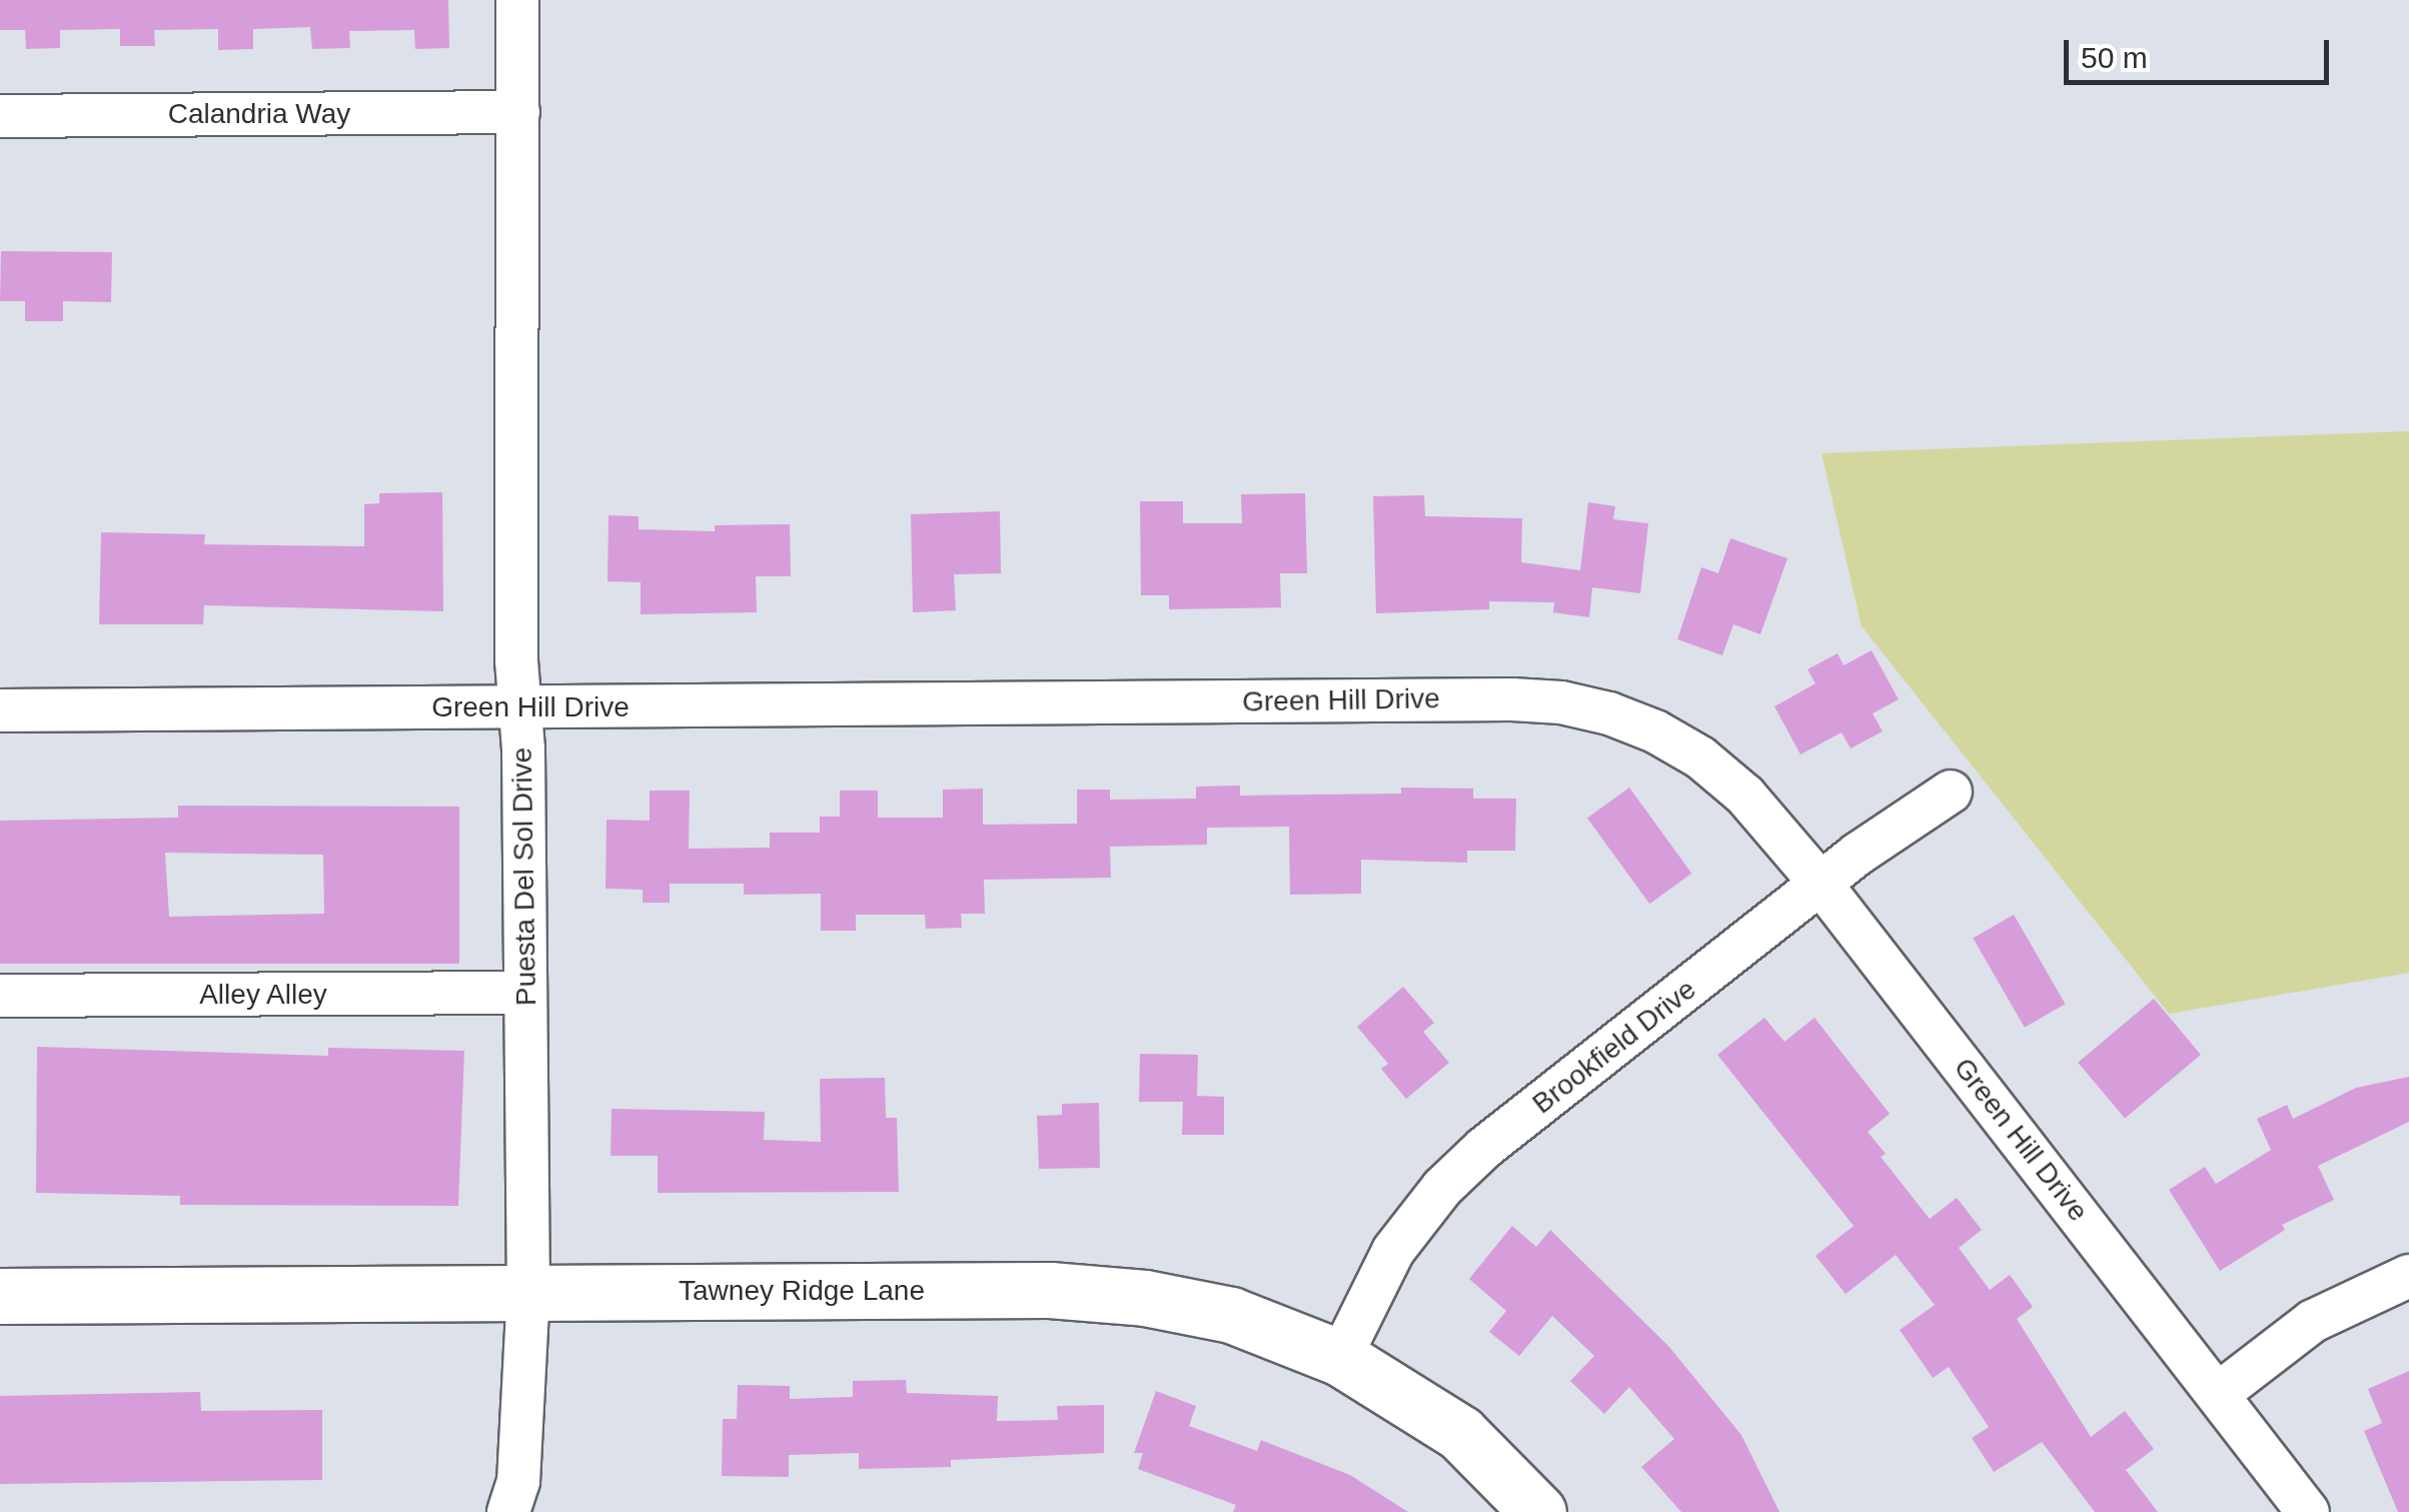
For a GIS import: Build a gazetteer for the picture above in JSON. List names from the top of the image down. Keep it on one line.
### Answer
{"streets":{"street":["Calandria Way","Green Hill Drive","Puesta Del Sol Drive","Alley Alley","Brookfield Drive","Tawney Ridge Lane"]},"crossings":[["Calandria Way","Puesta Del Sol Drive"],["Green Hill Drive","Puesta Del Sol Drive"],["Green Hill Drive","Brookfield Drive"],["Puesta Del Sol Drive","Alley Alley"],["Puesta Del Sol Drive","Tawney Ridge Lane"],["Brookfield Drive","Tawney Ridge Lane"]],"scale_bar":"50 m"}
